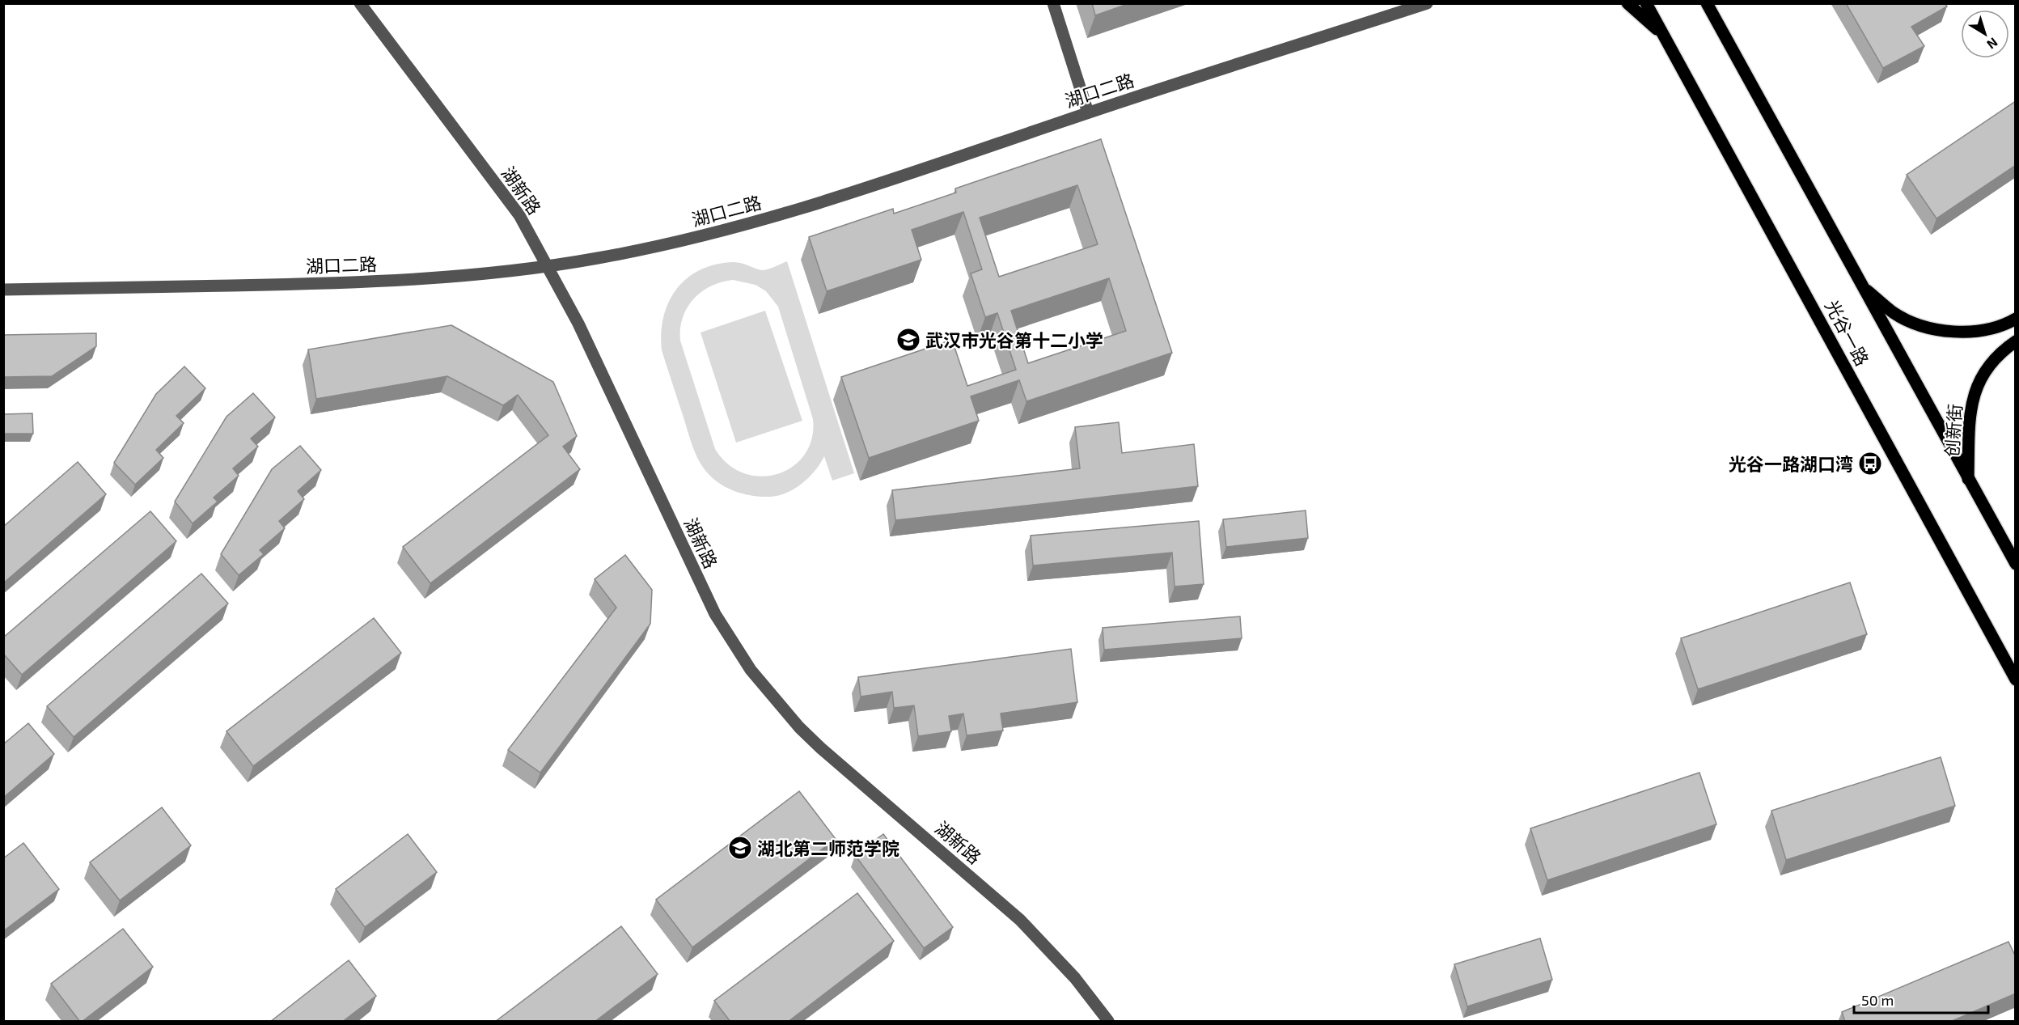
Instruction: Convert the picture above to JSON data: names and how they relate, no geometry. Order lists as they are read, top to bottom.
{
  "streets": {
    "main road": ["光谷一路", "创新街"],
    "street": ["湖口二路", "湖新路"]
  },
  "crossings": [
    ["湖口二路", "湖新路"],
    ["光谷一路", "创新街"]
  ],
  "places": {
    "school or university": ["武汉市光谷第十二小学", "湖北第二师范学院"],
    "bus stop": ["光谷一路湖口湾"]
  },
  "scale_bar": "50 m",
  "north": "bottom right"
}
